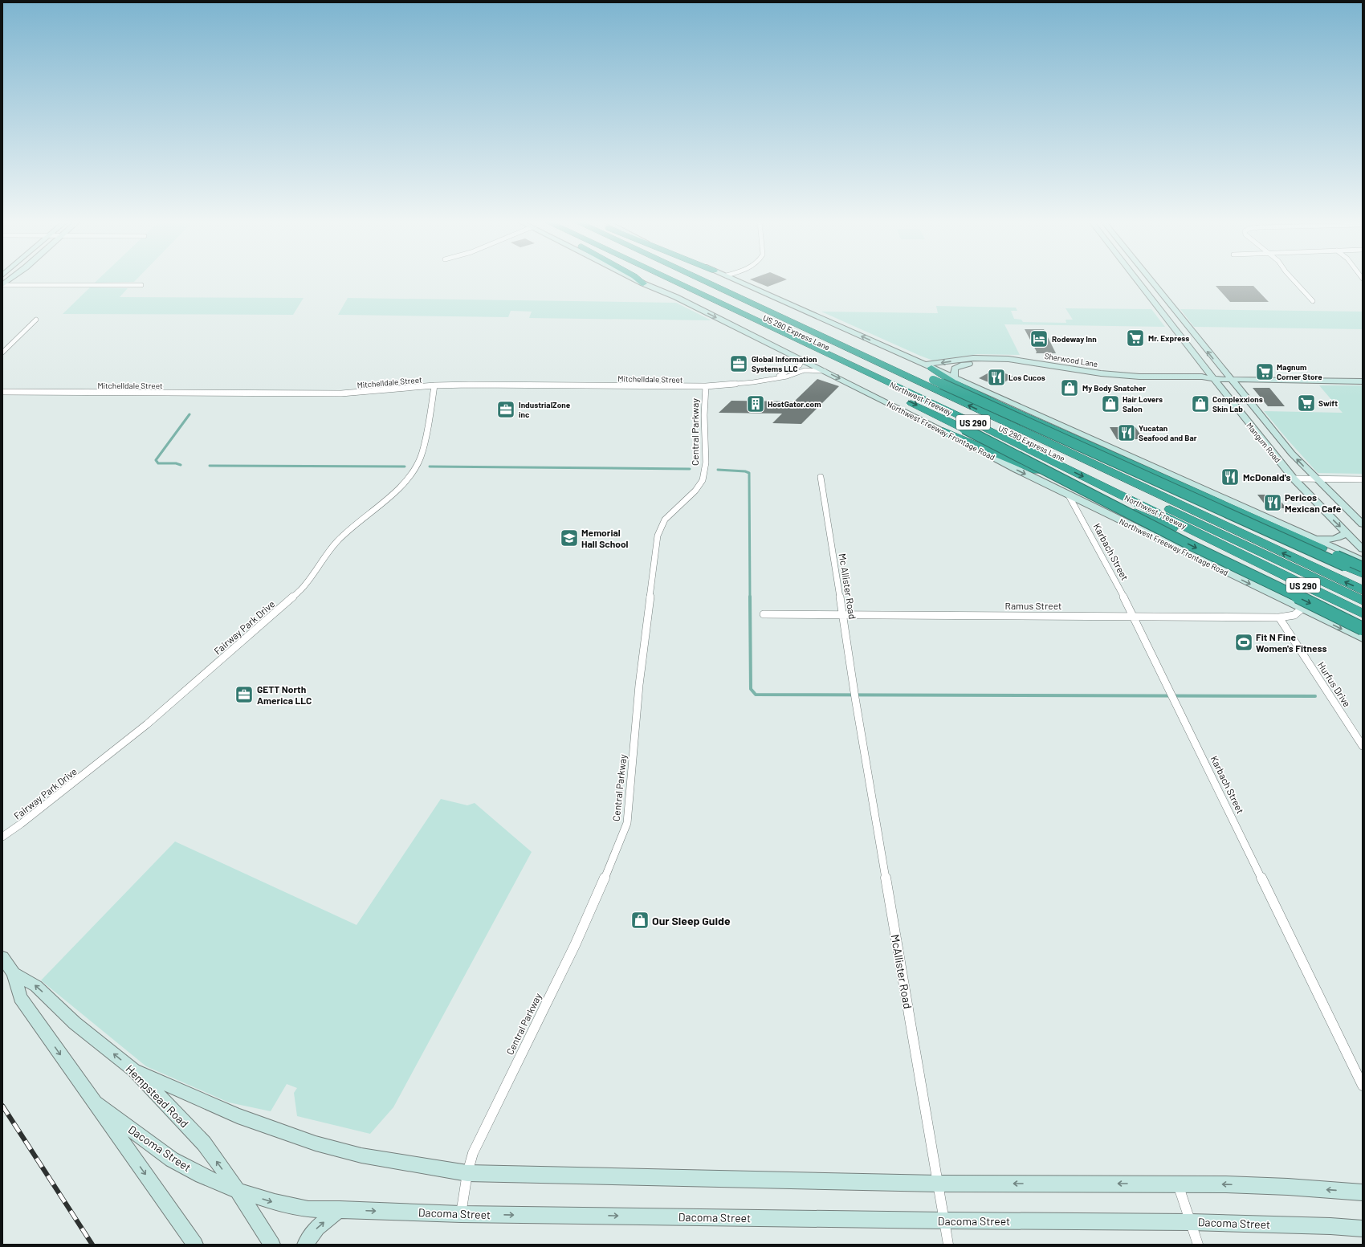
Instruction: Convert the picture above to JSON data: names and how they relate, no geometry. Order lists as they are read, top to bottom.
{
  "streets": {
    "highway": ["US 290 Express Lane", "Northwest Freeway", "US 290"],
    "main road": [
      "Sherwood Lane",
      "Northwest Freeway Frontage Road",
      "Mangum Road",
      "Hempstead Road",
      "Dacoma Street"
    ],
    "street": [
      "Mitchelldale Street",
      "Central Parkway",
      "Karbach Street",
      "Mc Allister Road",
      "Ramus Street",
      "Fairway Park Drive",
      "Hurfus Drive",
      "McAllister Road"
    ]
  },
  "crossings": [
    ["Sherwood Lane", "Mangum Road"],
    ["Mitchelldale Street", "Northwest Freeway Frontage Road"],
    ["Mitchelldale Street", "Central Parkway"],
    ["Mitchelldale Street", "Fairway Park Drive"],
    ["Northwest Freeway Frontage Road", "Karbach Street"],
    ["Northwest Freeway Frontage Road", "Ramus Street"],
    ["Central Parkway", "Dacoma Street"],
    ["Karbach Street", "Ramus Street"],
    ["Mc Allister Road", "Ramus Street"],
    ["Mc Allister Road", "McAllister Road"],
    ["Ramus Street", "Hurfus Drive"],
    ["McAllister Road", "Dacoma Street"],
    ["Hempstead Road", "Dacoma Street"]
  ],
  "places": {
    "supermarket": ["Mr. Express", "Magnum Corner Store", "Swift"],
    "hotel": ["Rodeway Inn"],
    "office": ["Global Information Systems LLC", "IndustrialZone inc", "GETT North America LLC"],
    "restaurant": [
      "Los Cucos",
      "Yucatan Seafood and Bar",
      "McDonald's",
      "Pericos Mexican Cafe"
    ],
    "shop": [
      "My Body Snatcher",
      "Hair Lovers Salon",
      "Complexxions Skin Lab",
      "Our Sleep Guide"
    ],
    "building": ["HostGator.com"],
    "school or university": ["Memorial Hall School"],
    "sports": ["Fit N Fine Women's Fitness"]
  }
}
